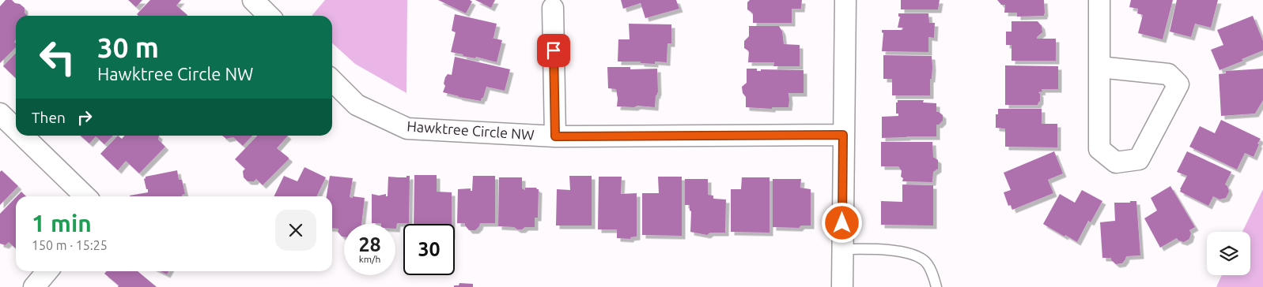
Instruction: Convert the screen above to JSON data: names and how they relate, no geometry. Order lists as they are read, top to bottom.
{
  "streets": {
    "street": ["Hawktree Circle NW"]
  },
  "page": {
    "turn": ["30 m", "Hawktree Circle NW"],
    "then": "Then",
    "heading": ["1 min", "150 m · 15:25"],
    "speed": "28 km/h",
    "limit": "30"
  }
}
